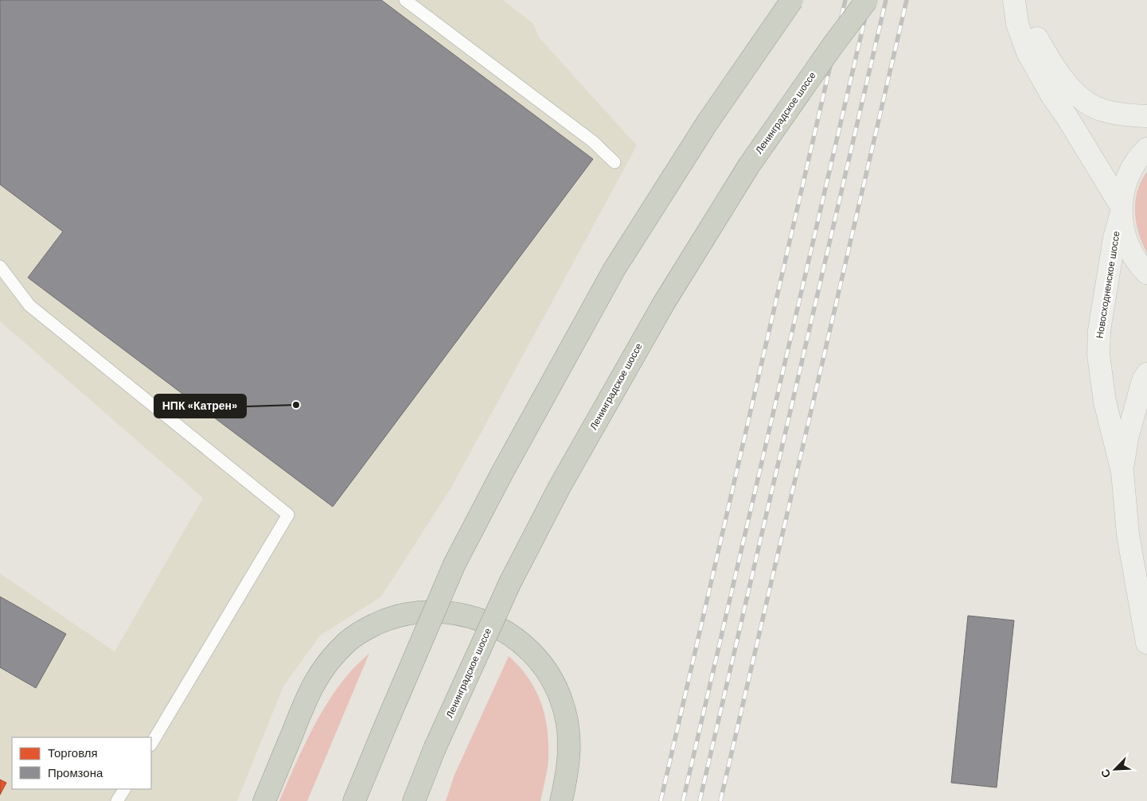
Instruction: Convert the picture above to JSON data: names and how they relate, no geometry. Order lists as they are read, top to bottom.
{
  "streets": {
    "highway": ["Ленинградское шоссе"],
    "main road": ["Новосходненское шоссе"]
  },
  "places": ["НПК «Катрен»"],
  "legend": ["Торговля", "Промзона"],
  "north": "bottom left"
}
